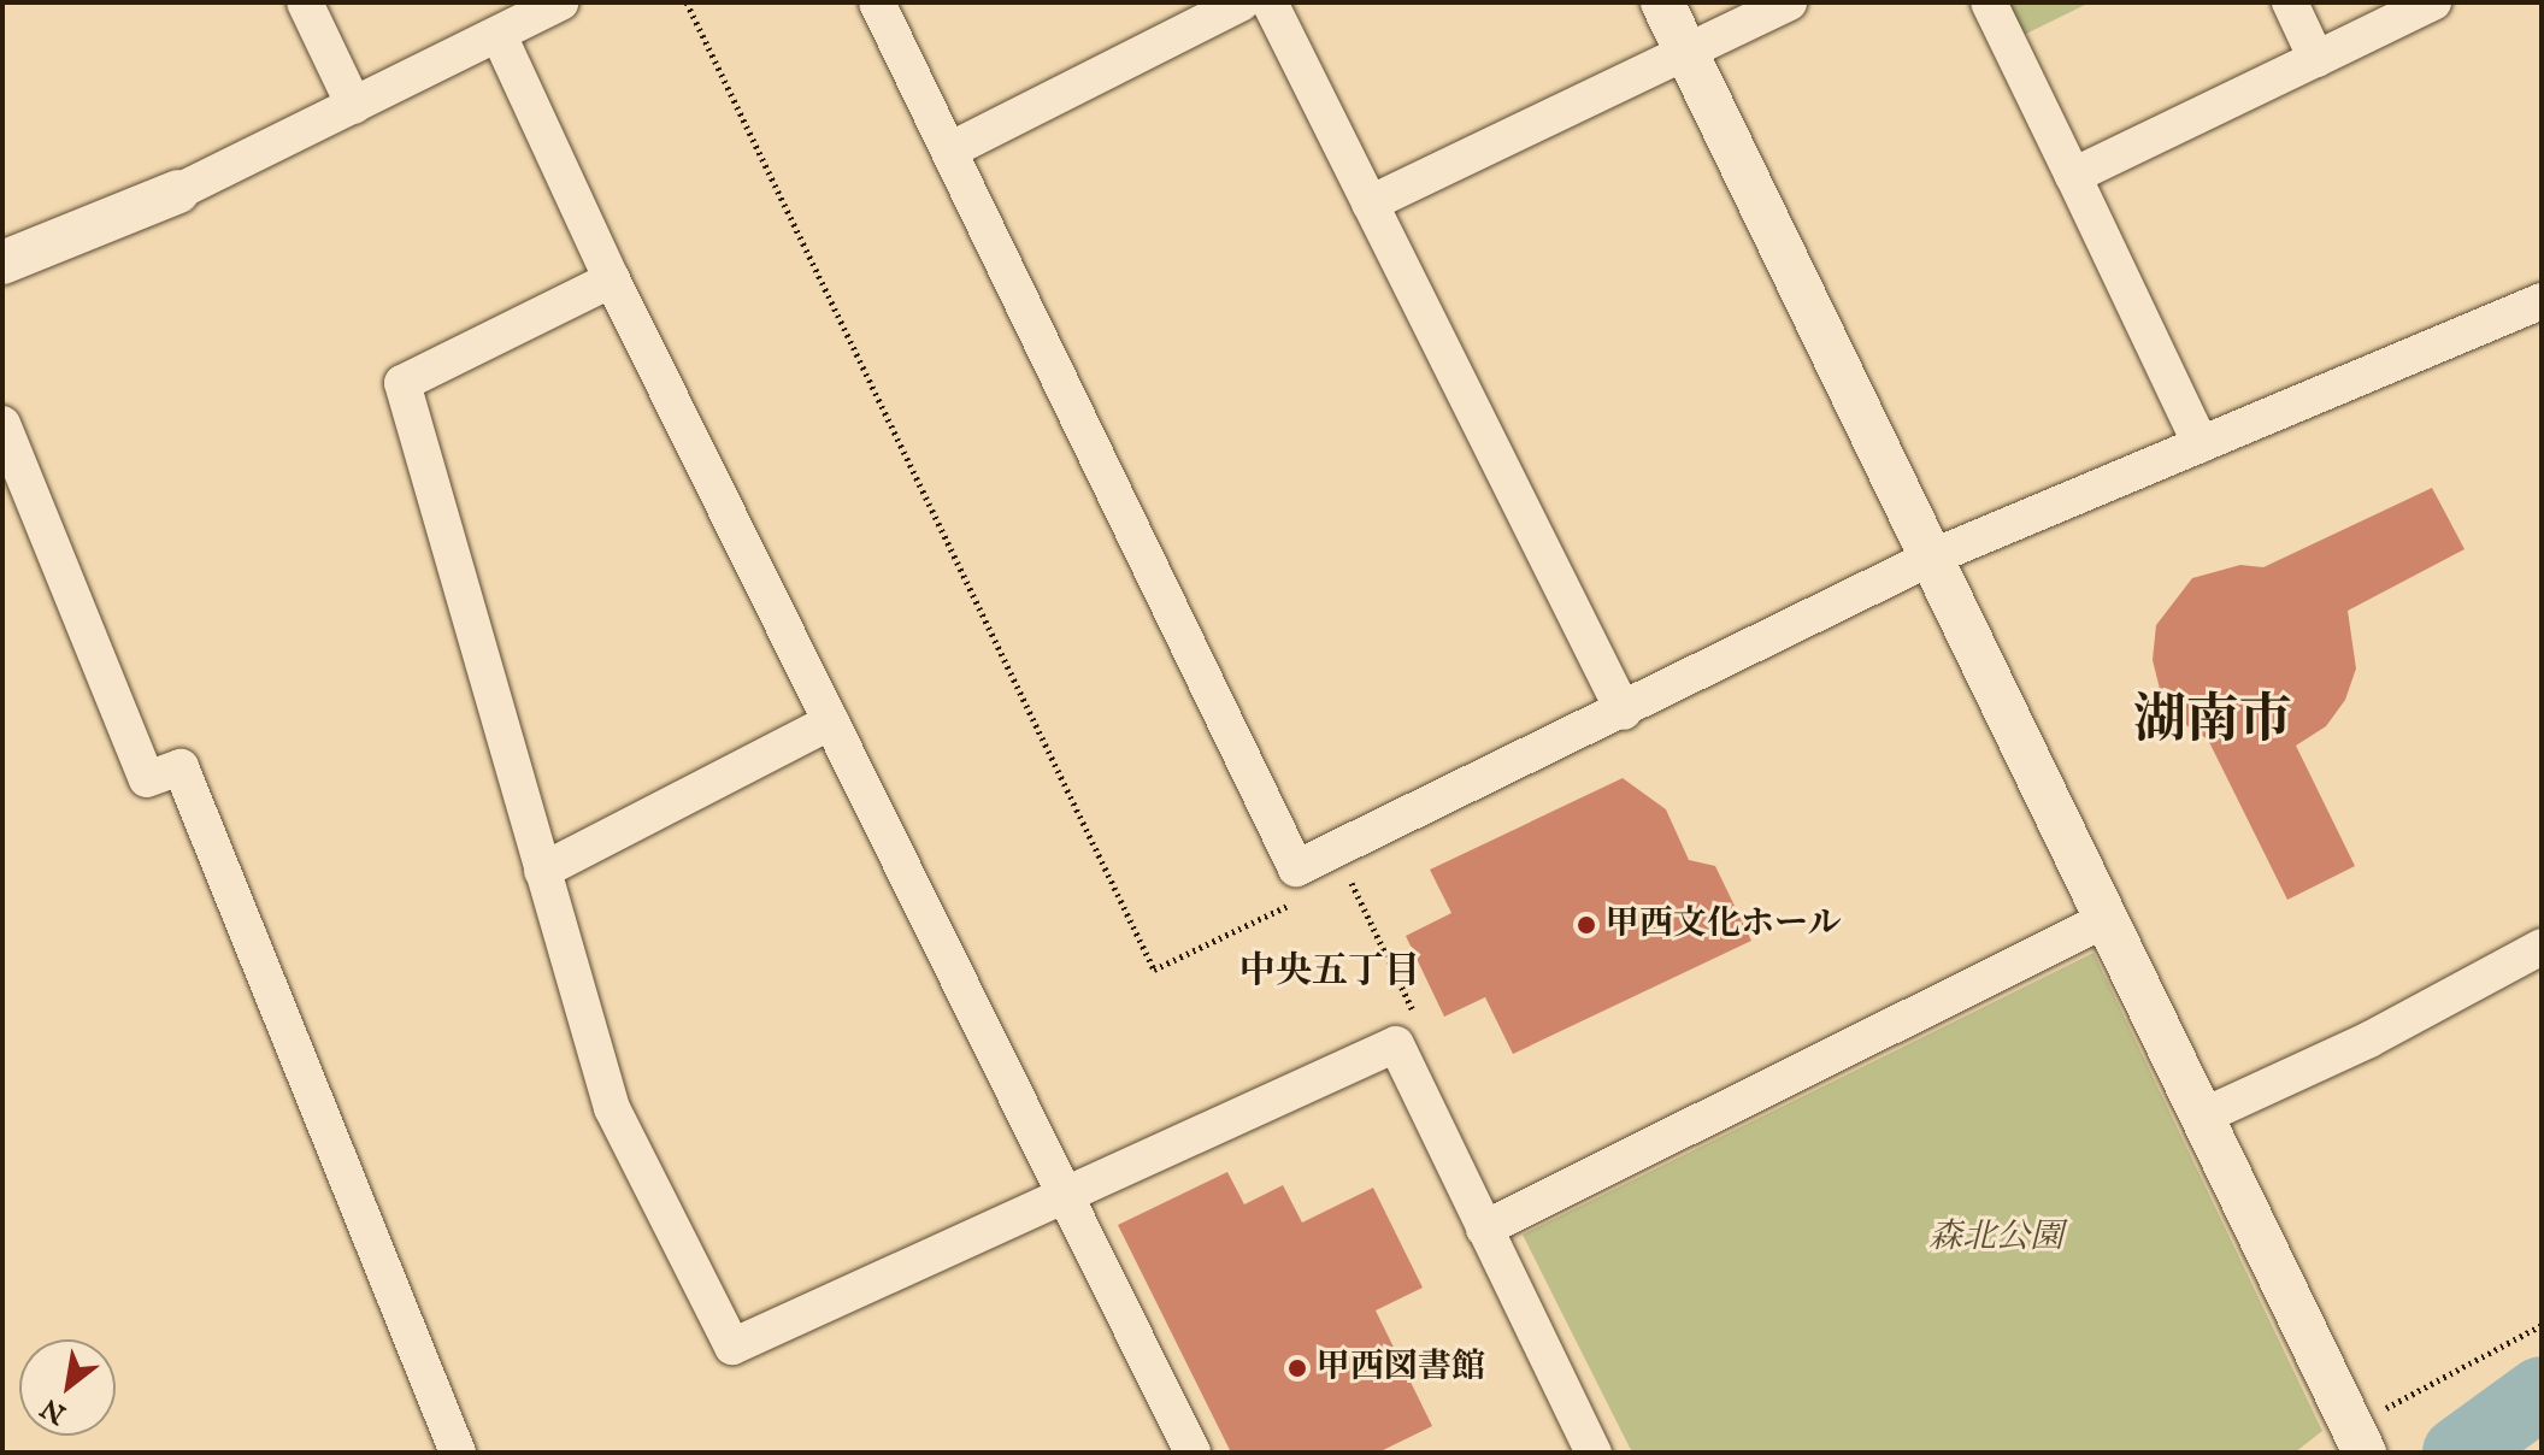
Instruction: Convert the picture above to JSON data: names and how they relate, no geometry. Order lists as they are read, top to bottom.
{
  "districts": ["湖南市", "中央五丁目"],
  "parks": ["森北公園"],
  "places": ["甲西文化ホール", "甲西図書館"],
  "north": "bottom left"
}
